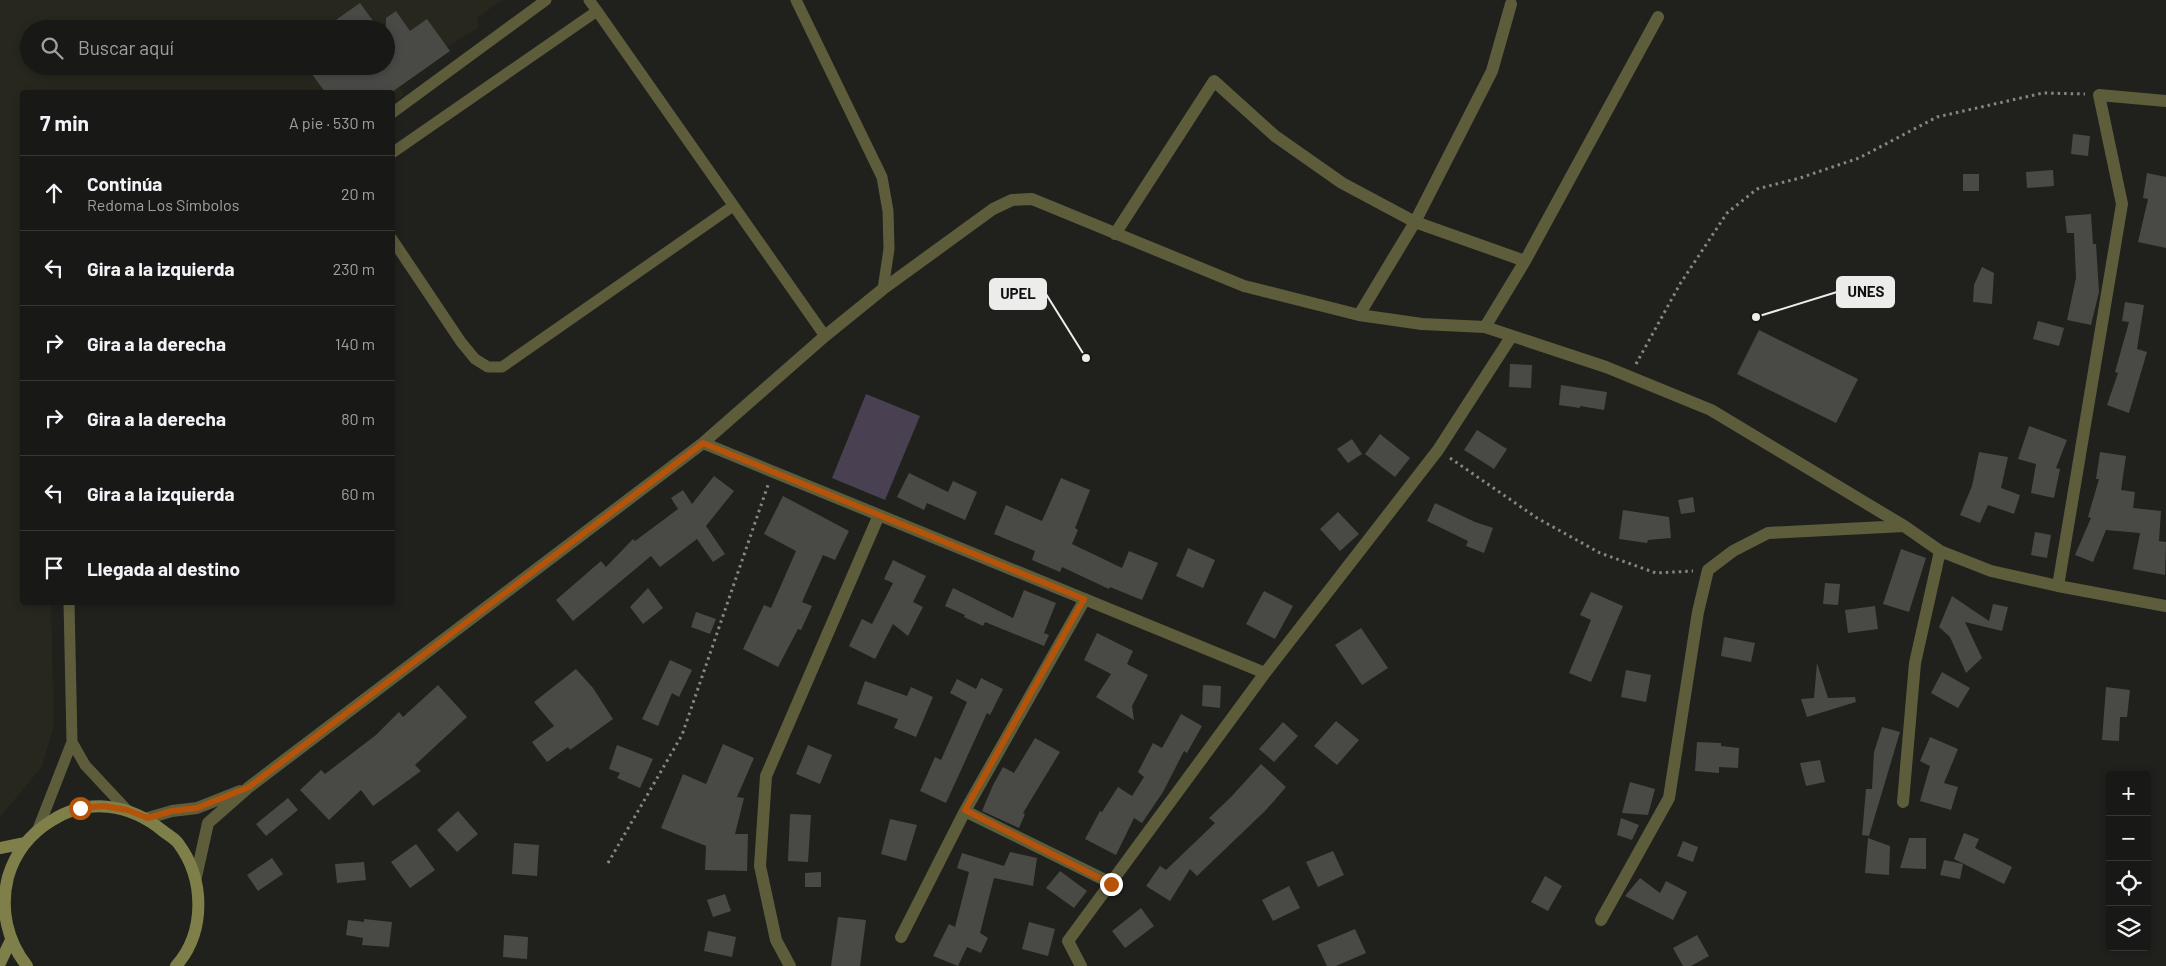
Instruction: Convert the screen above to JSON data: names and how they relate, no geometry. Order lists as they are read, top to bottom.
{
  "places": ["UNES", "UPEL"],
  "page": {
    "search": "Buscar aquí",
    "heading": ["7 min", "A pie · 530 m"],
    "list": [
      ["Continúa", "Redoma Los Símbolos", "20 m"],
      ["Gira a la izquierda", "230 m"],
      ["Gira a la derecha", "140 m"],
      ["Gira a la derecha", "80 m"],
      ["Gira a la izquierda", "60 m"],
      "Llegada al destino"
    ],
    "map_buttons": ["+", "−"]
  }
}
